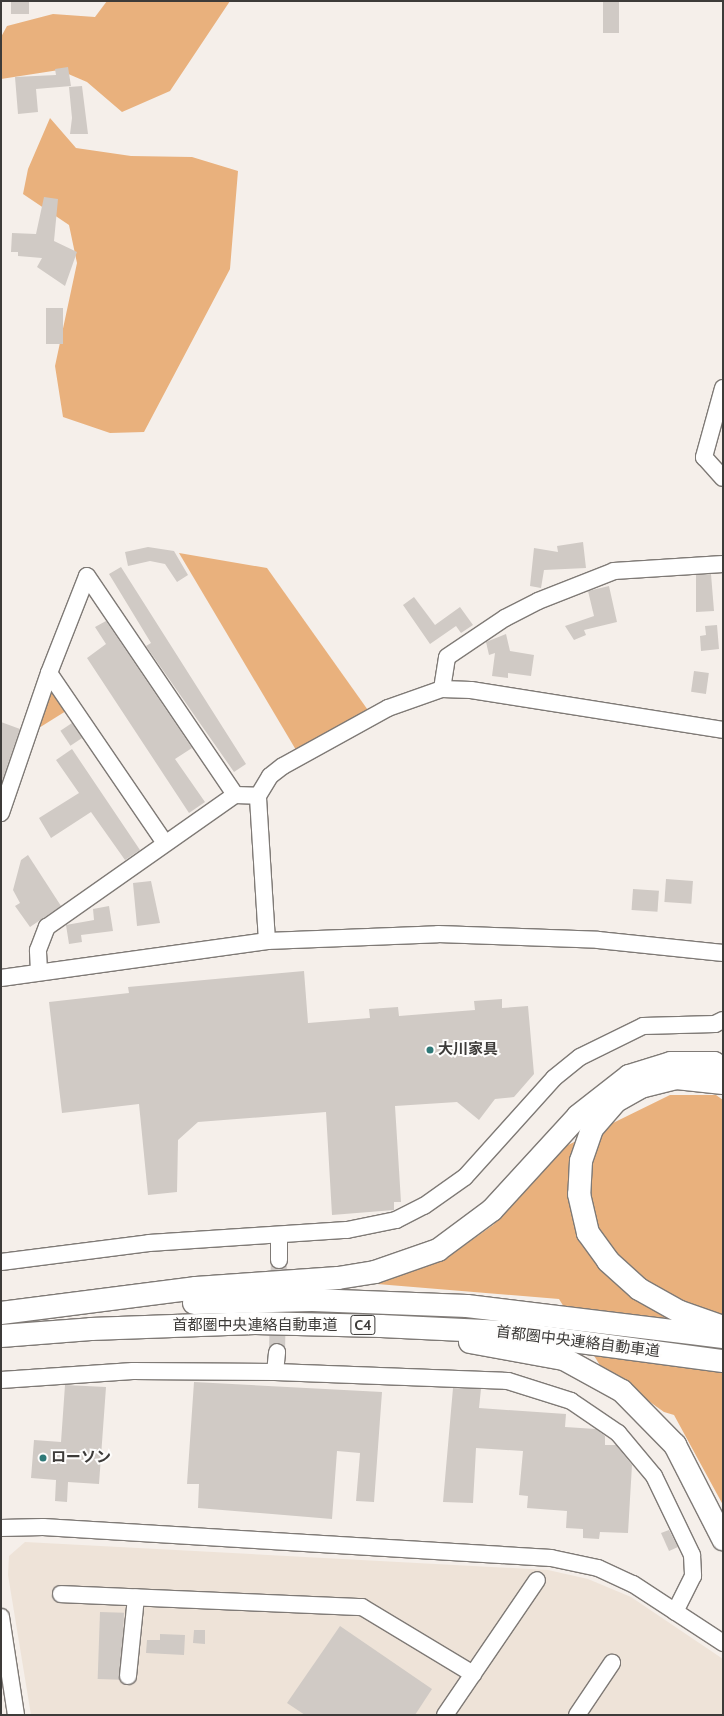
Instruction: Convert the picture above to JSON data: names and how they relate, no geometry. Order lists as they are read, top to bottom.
{
  "streets": {
    "highway": ["C4", "首都圏中央連絡自動車道"]
  },
  "places": ["大川家具", "ローソン"]
}
